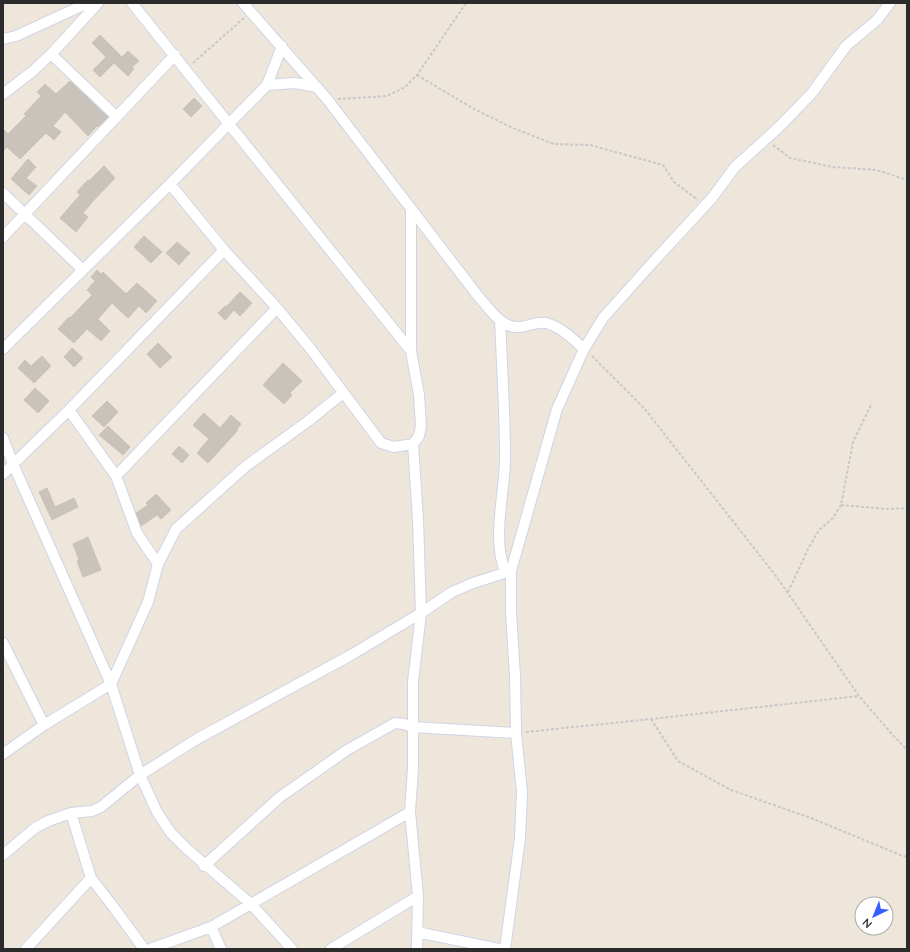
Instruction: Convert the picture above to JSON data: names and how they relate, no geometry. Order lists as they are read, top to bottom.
{
  "north": "bottom left"
}
